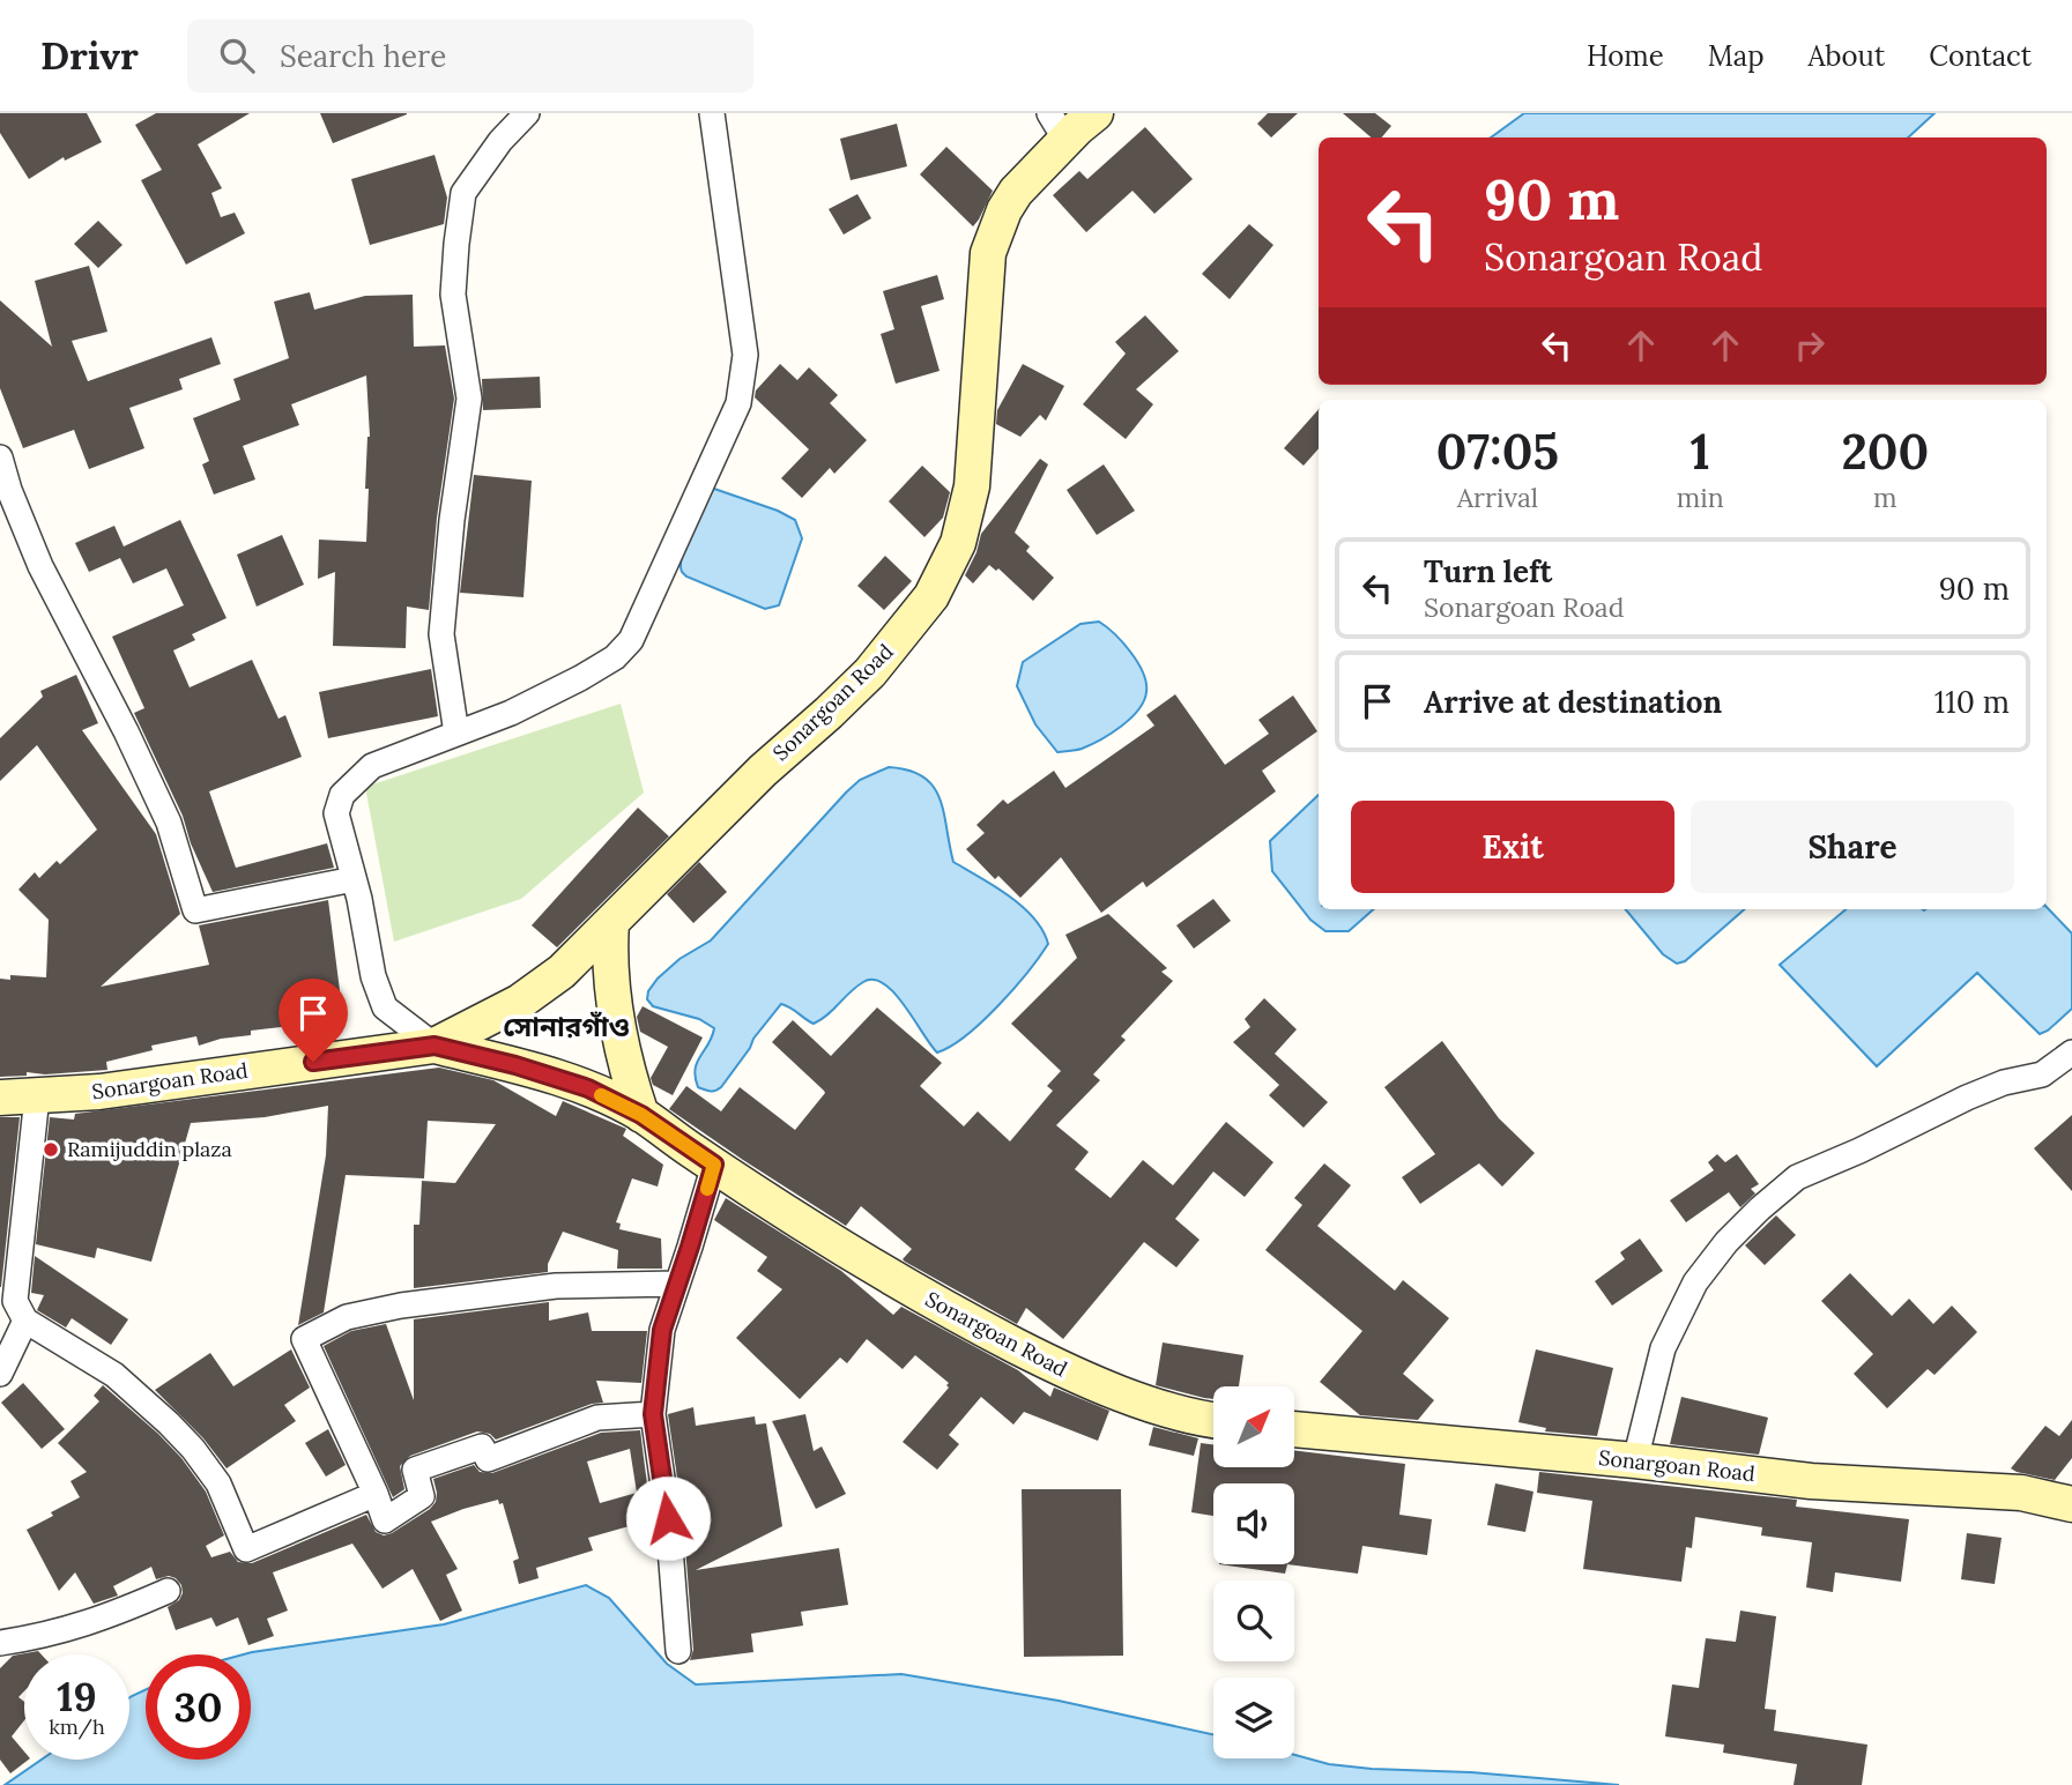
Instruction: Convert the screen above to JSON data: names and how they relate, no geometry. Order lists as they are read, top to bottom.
{
  "streets": {
    "main road": ["Sonargoan Road"]
  },
  "districts": ["সোনারগাঁও"],
  "places": ["Ramijuddin plaza"],
  "north": "top right",
  "page": {
    "header": "Drivr",
    "search": "Search here",
    "nav": [
      "Home",
      "Map",
      "About",
      "Contact"
    ],
    "turn": ["90 m", "Sonargoan Road"],
    "eta": [
      "07:05",
      "Arrival",
      "1",
      "min",
      "200",
      "m"
    ],
    "list": [
      {
        "name": "Turn left",
        "note": "Sonargoan Road",
        "value": "90 m"
      },
      {
        "name": "Arrive at destination",
        "value": "110 m"
      }
    ],
    "buttons": ["Exit", "Share"],
    "speed": "19 km/h",
    "limit": "30"
  }
}
